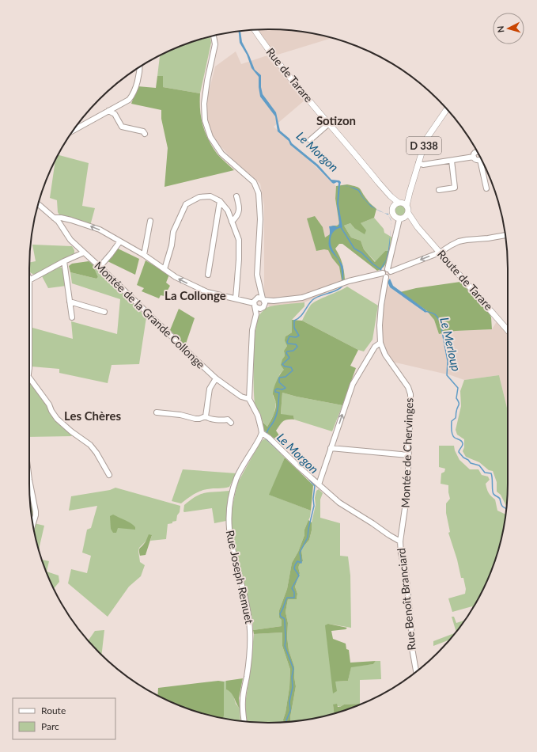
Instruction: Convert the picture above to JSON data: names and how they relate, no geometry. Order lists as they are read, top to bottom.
{
  "streets": {
    "main road": ["Rue de Tarare", "D 338", "Route de Tarare"],
    "street": [
      "Montée de la Grande Collonge",
      "Montée de Chervinges",
      "Rue Joseph Remuet",
      "Rue Benoît Branciard"
    ]
  },
  "crossings": [
    ["Rue de Tarare", "D 338"],
    ["Rue de Tarare", "Route de Tarare"],
    ["D 338", "Route de Tarare"],
    ["Montée de Chervinges", "Rue Benoît Branciard"]
  ],
  "districts": ["Sotizon", "La Collonge", "Les Chères"],
  "water": ["Le Morgon", "Le Merloup"],
  "legend": ["Route", "Parc"],
  "north": "left"
}
